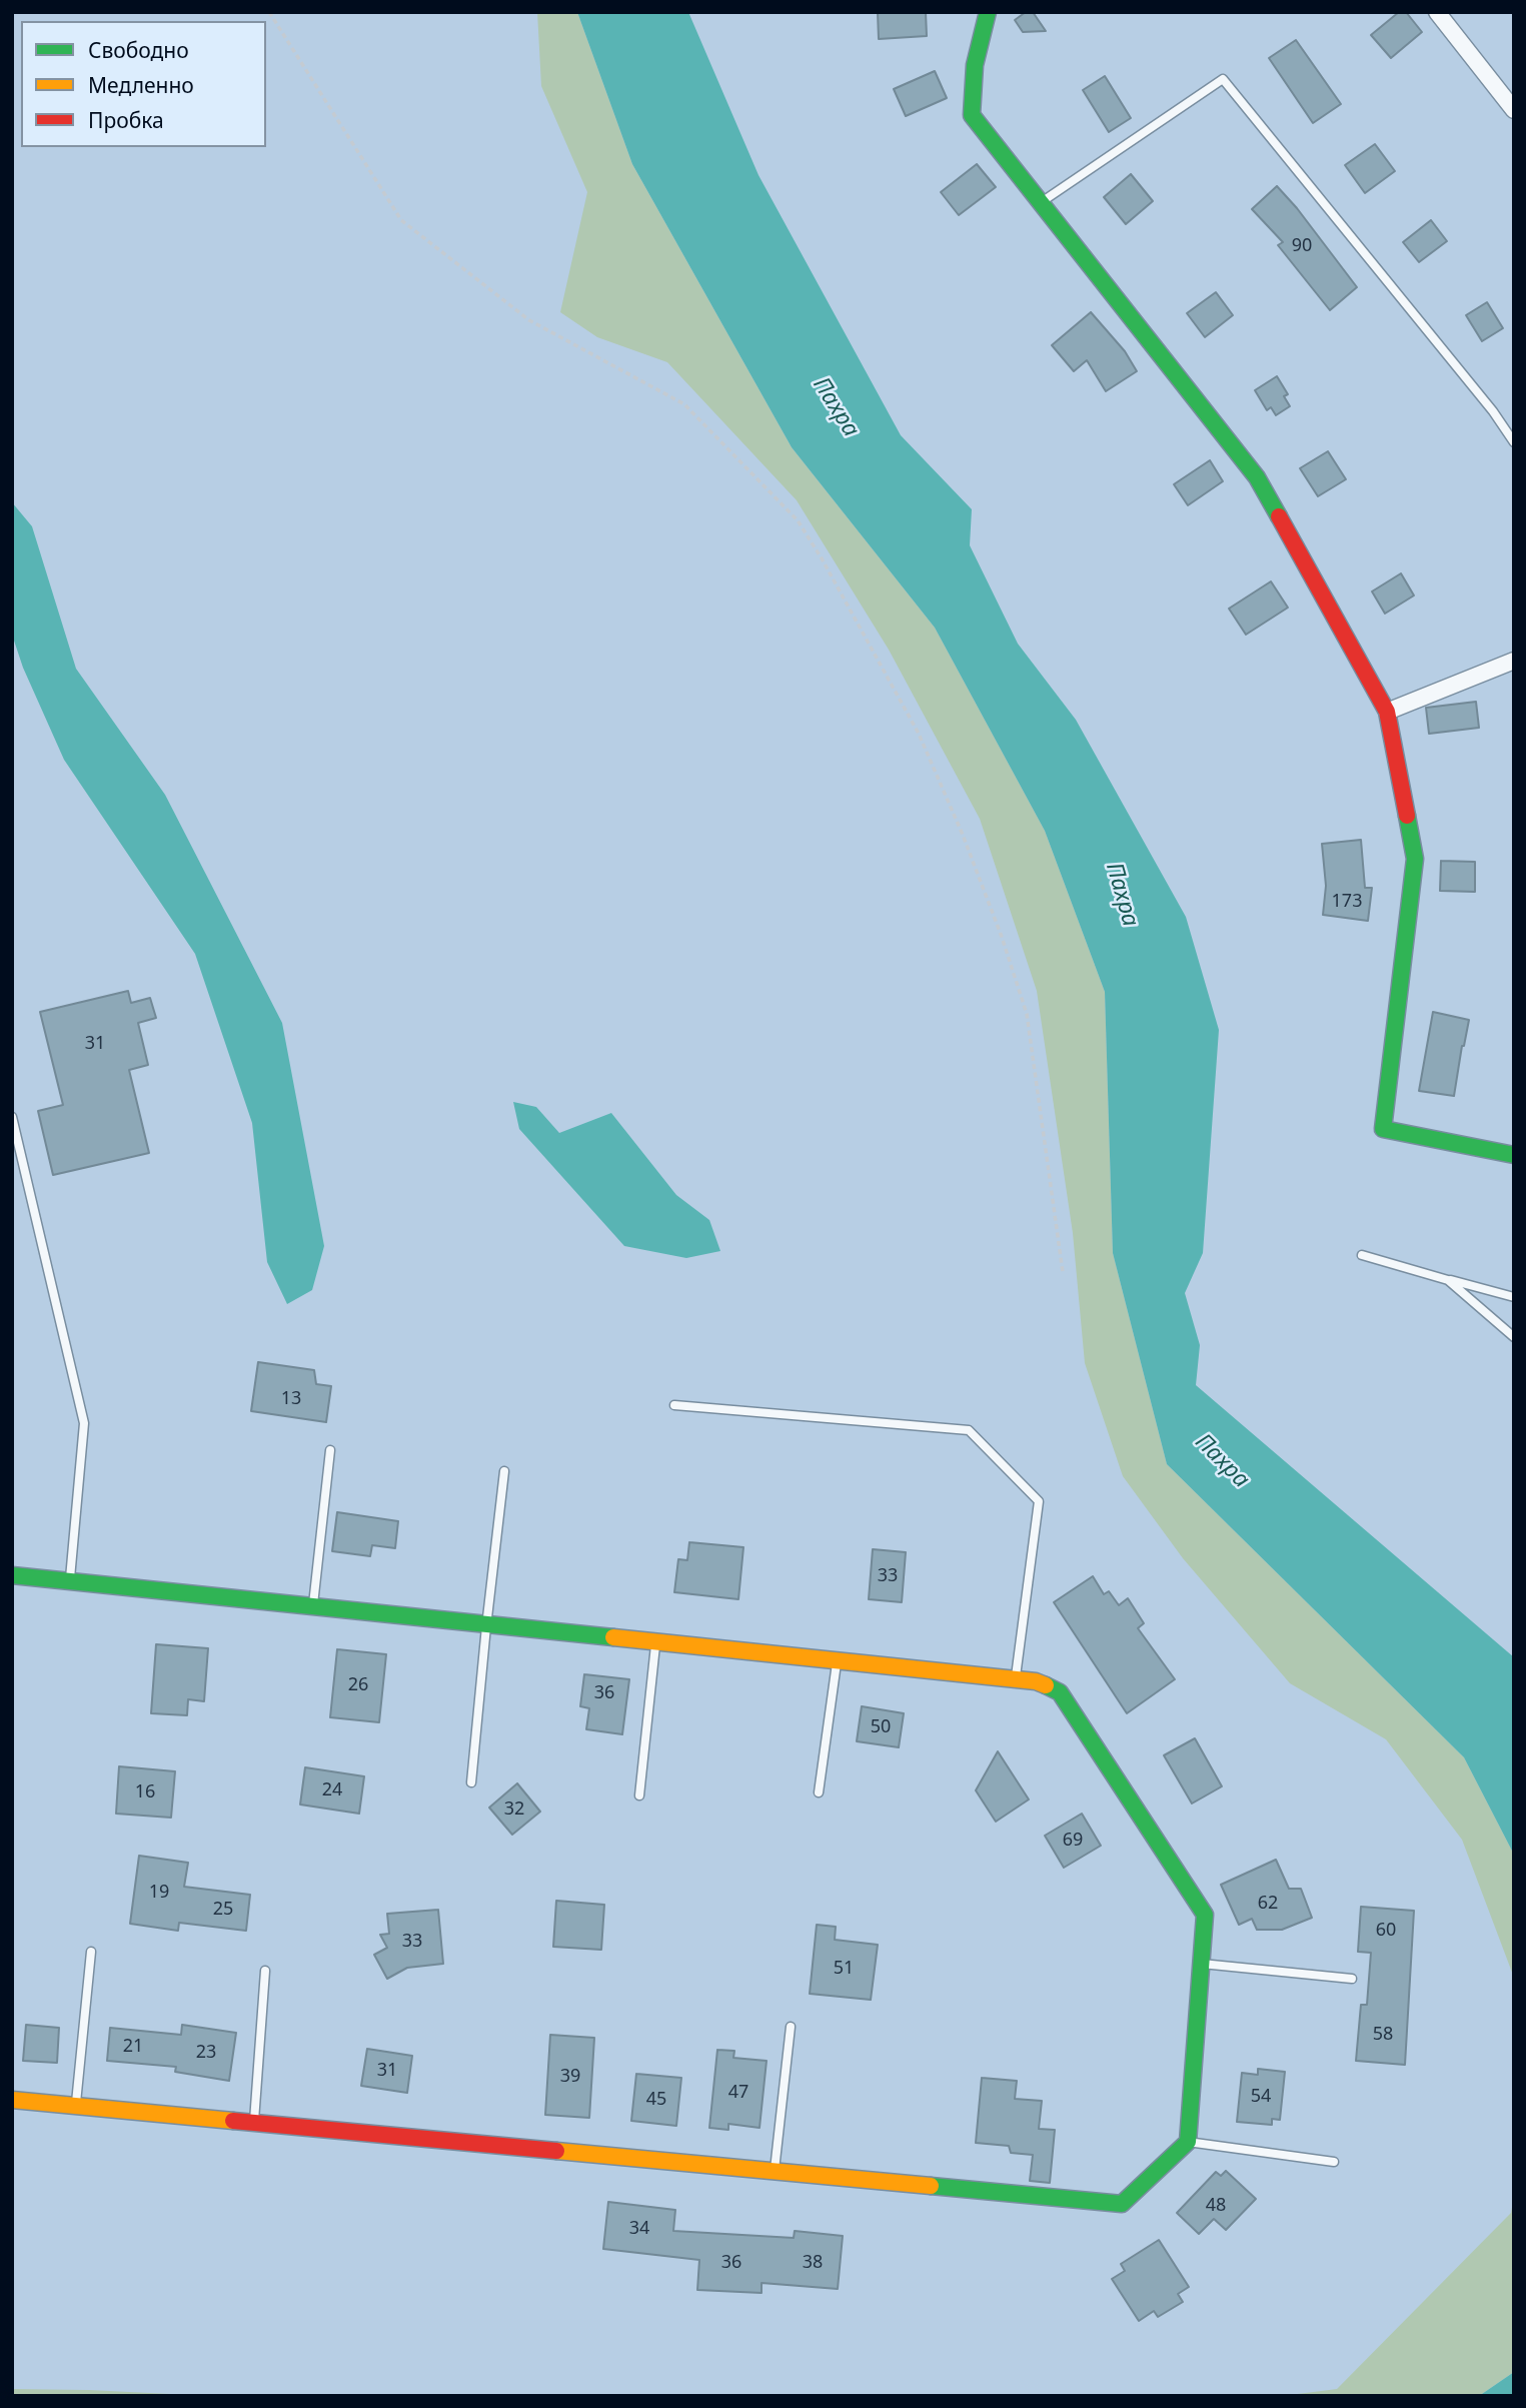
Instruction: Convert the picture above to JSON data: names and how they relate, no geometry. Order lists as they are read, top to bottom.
{
  "water": ["Пахра"],
  "house_numbers": [
    "90",
    "173",
    "31",
    "13",
    "33",
    "26",
    "36",
    "50",
    "24",
    "16",
    "32",
    "69",
    "19",
    "62",
    "25",
    "60",
    "33",
    "51",
    "58",
    "21",
    "23",
    "31",
    "39",
    "47",
    "54",
    "45",
    "48",
    "34",
    "36",
    "38"
  ],
  "legend": ["Свободно", "Медленно", "Пробка"]
}
